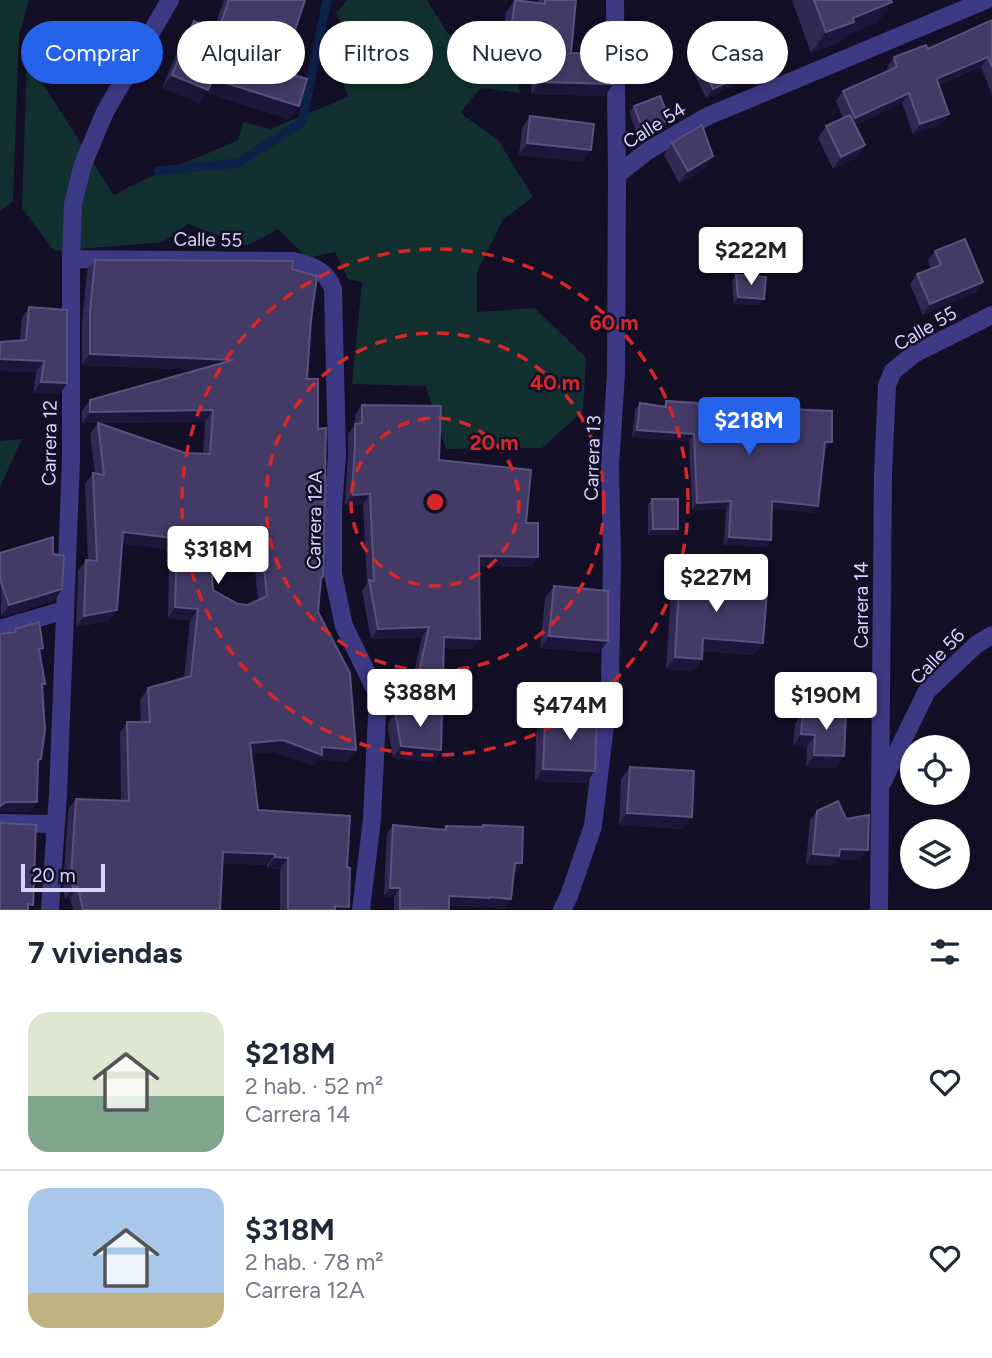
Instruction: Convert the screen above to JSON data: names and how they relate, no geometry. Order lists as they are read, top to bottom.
{
  "streets": {
    "street": [
      "Calle 54",
      "Calle 55",
      "Carrera 12",
      "Carrera 13",
      "Carrera 12A",
      "Carrera 14",
      "Calle 56"
    ]
  },
  "crossings": [
    ["Calle 54", "Carrera 13"],
    ["Calle 55", "Carrera 12"],
    ["Calle 55", "Carrera 12A"],
    ["Calle 55", "Carrera 14"],
    ["Carrera 14", "Calle 56"]
  ],
  "scale_bar": "20 m",
  "page": {
    "chip": [
      "Comprar",
      "Alquilar",
      "Filtros",
      "Nuevo",
      "Piso",
      "Casa"
    ],
    "price": [
      "$222M",
      "$218M",
      "$318M",
      "$227M",
      "$388M",
      "$190M",
      "$474M"
    ],
    "scale": "20 m",
    "heading": "7 viviendas",
    "list": [
      {
        "name": "$218M",
        "note": "2 hab. · 52 m² · Carrera 14"
      },
      {
        "name": "$318M",
        "note": "2 hab. · 78 m² · Carrera 12A"
      }
    ]
  },
  "rings": ["60 m", "40 m", "20 m"]
}
